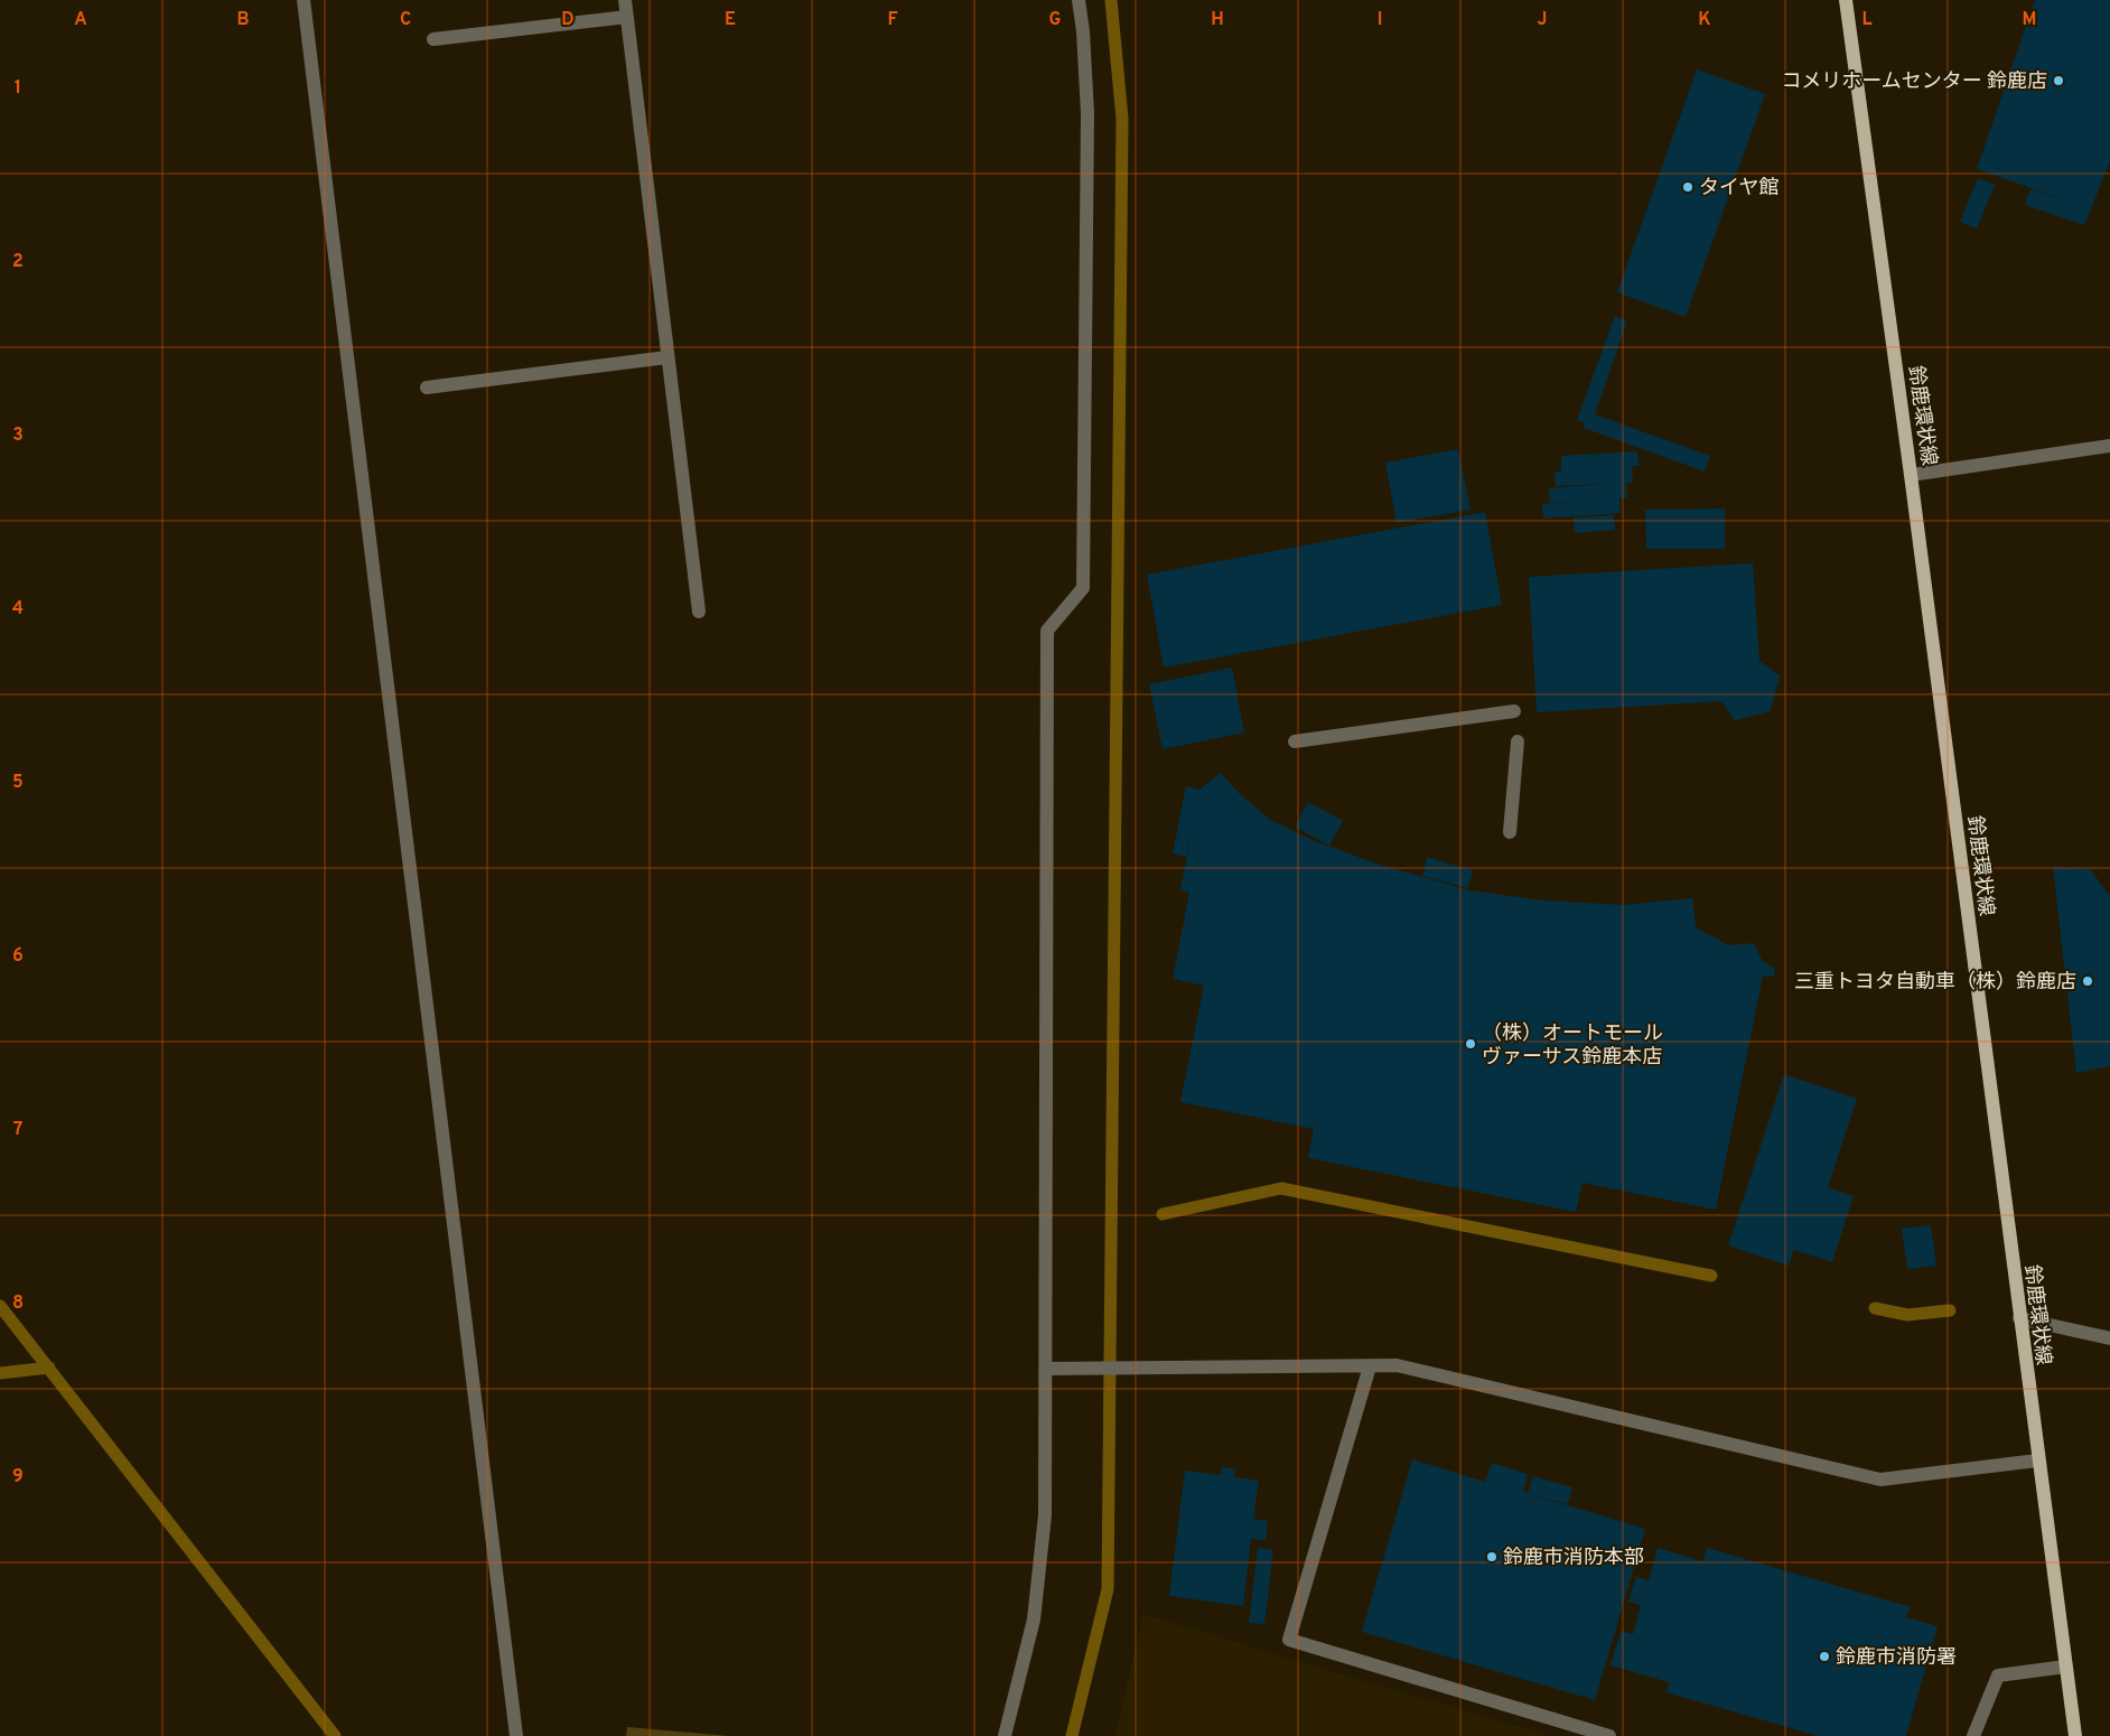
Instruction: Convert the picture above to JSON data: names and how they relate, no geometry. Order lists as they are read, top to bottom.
{
  "streets": {
    "main road": ["鈴鹿環状線"]
  },
  "places": [
    "コメリホームセンター 鈴鹿店",
    "タイヤ館",
    "三重トヨタ自動車（株）鈴鹿店",
    "（株）オートモール ヴァーサス鈴鹿本店",
    "鈴鹿市消防本部",
    "鈴鹿市消防署"
  ],
  "grid": {
    "columns": [
      "A",
      "B",
      "C",
      "D",
      "E",
      "F",
      "G",
      "H",
      "I",
      "J",
      "K",
      "L",
      "M"
    ],
    "rows": [
      "1",
      "2",
      "3",
      "4",
      "5",
      "6",
      "7",
      "8",
      "9"
    ]
  }
}
